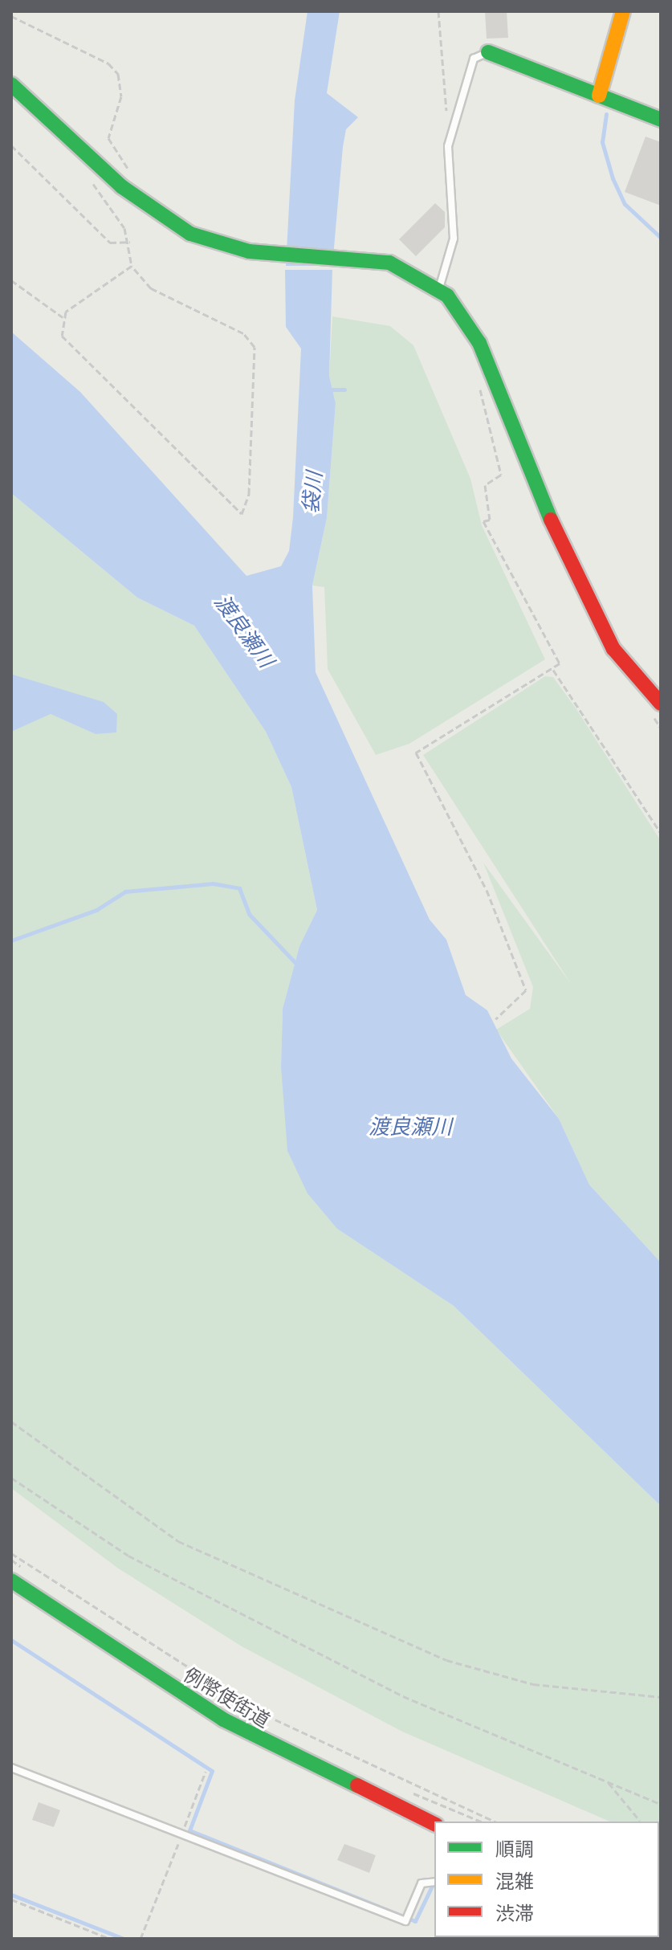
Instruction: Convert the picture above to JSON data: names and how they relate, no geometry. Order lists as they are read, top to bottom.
{
  "streets": {
    "street": ["例幣使街道"]
  },
  "water": ["袋川", "渡良瀬川"],
  "legend": ["順調", "混雑", "渋滞"]
}
